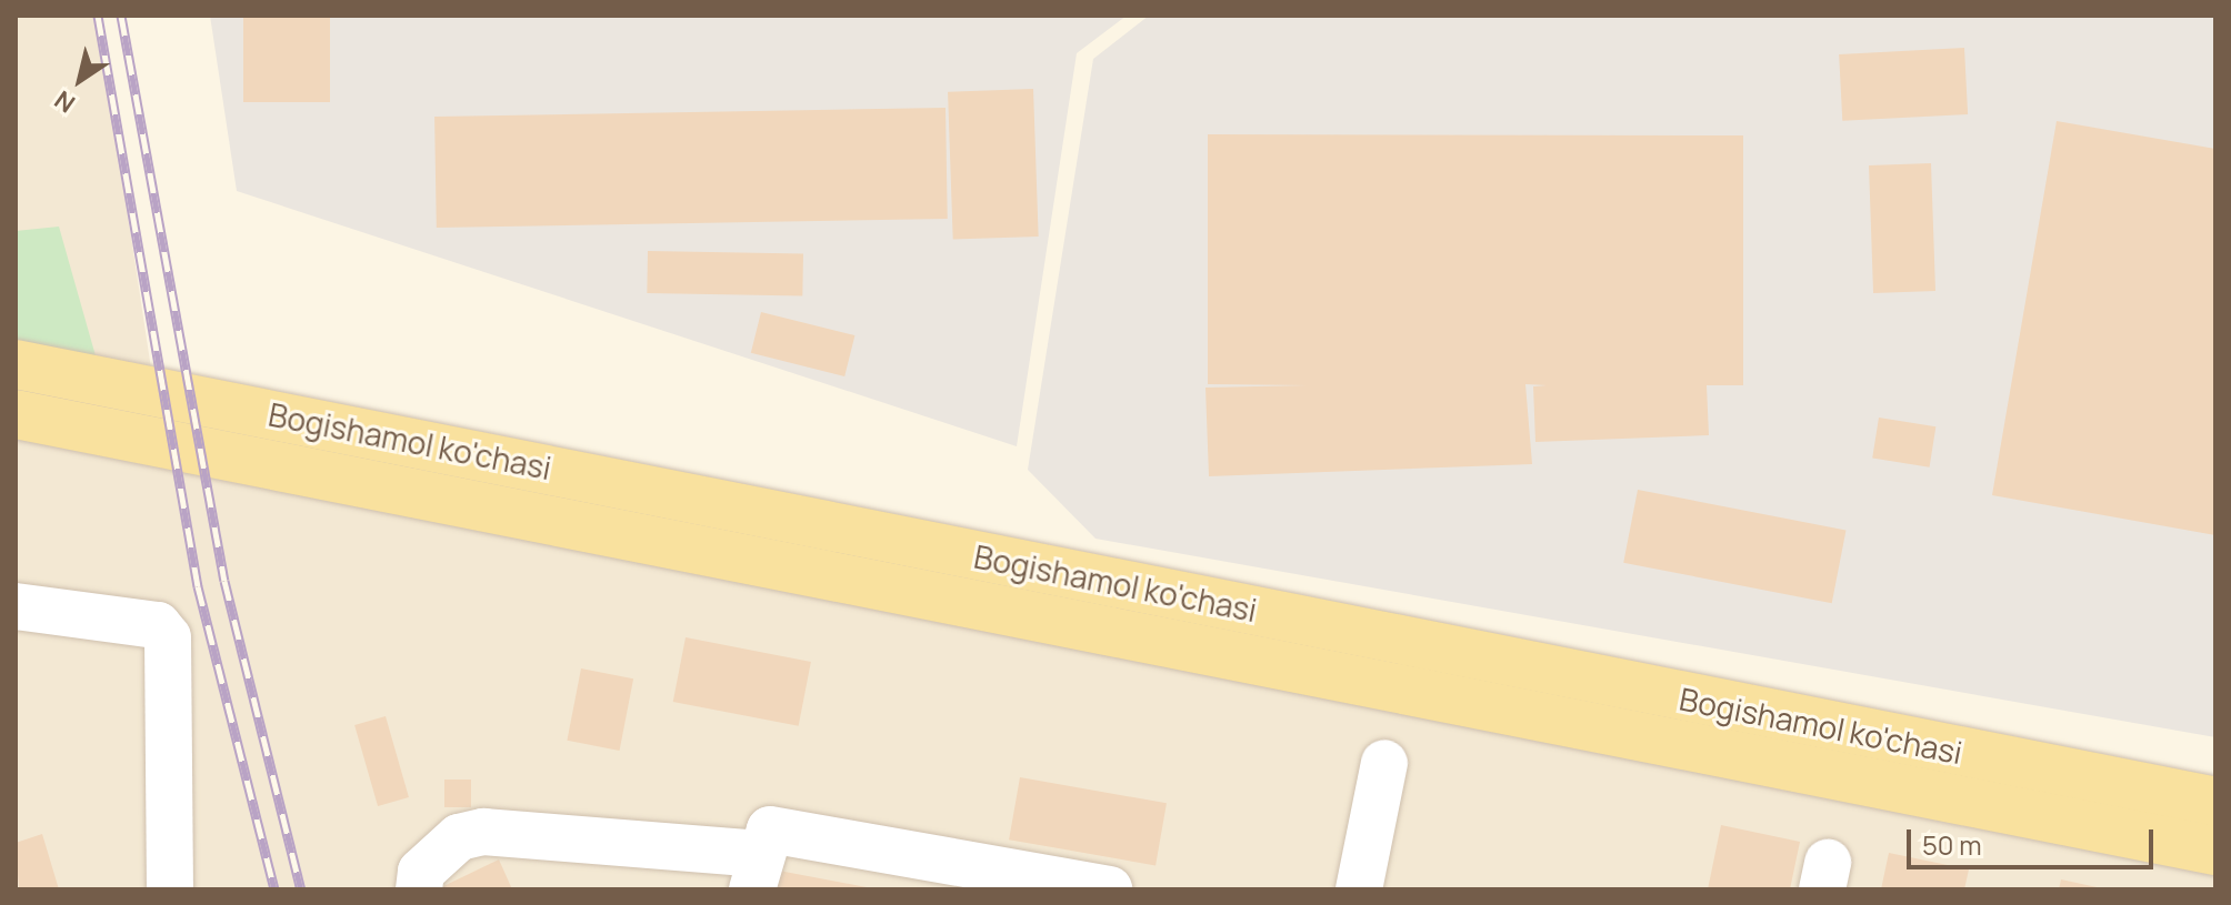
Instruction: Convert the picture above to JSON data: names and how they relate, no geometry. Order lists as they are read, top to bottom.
{
  "streets": {
    "main road": ["Bogishamol ko'chasi"]
  },
  "scale_bar": "50 m",
  "north": "bottom left"
}
